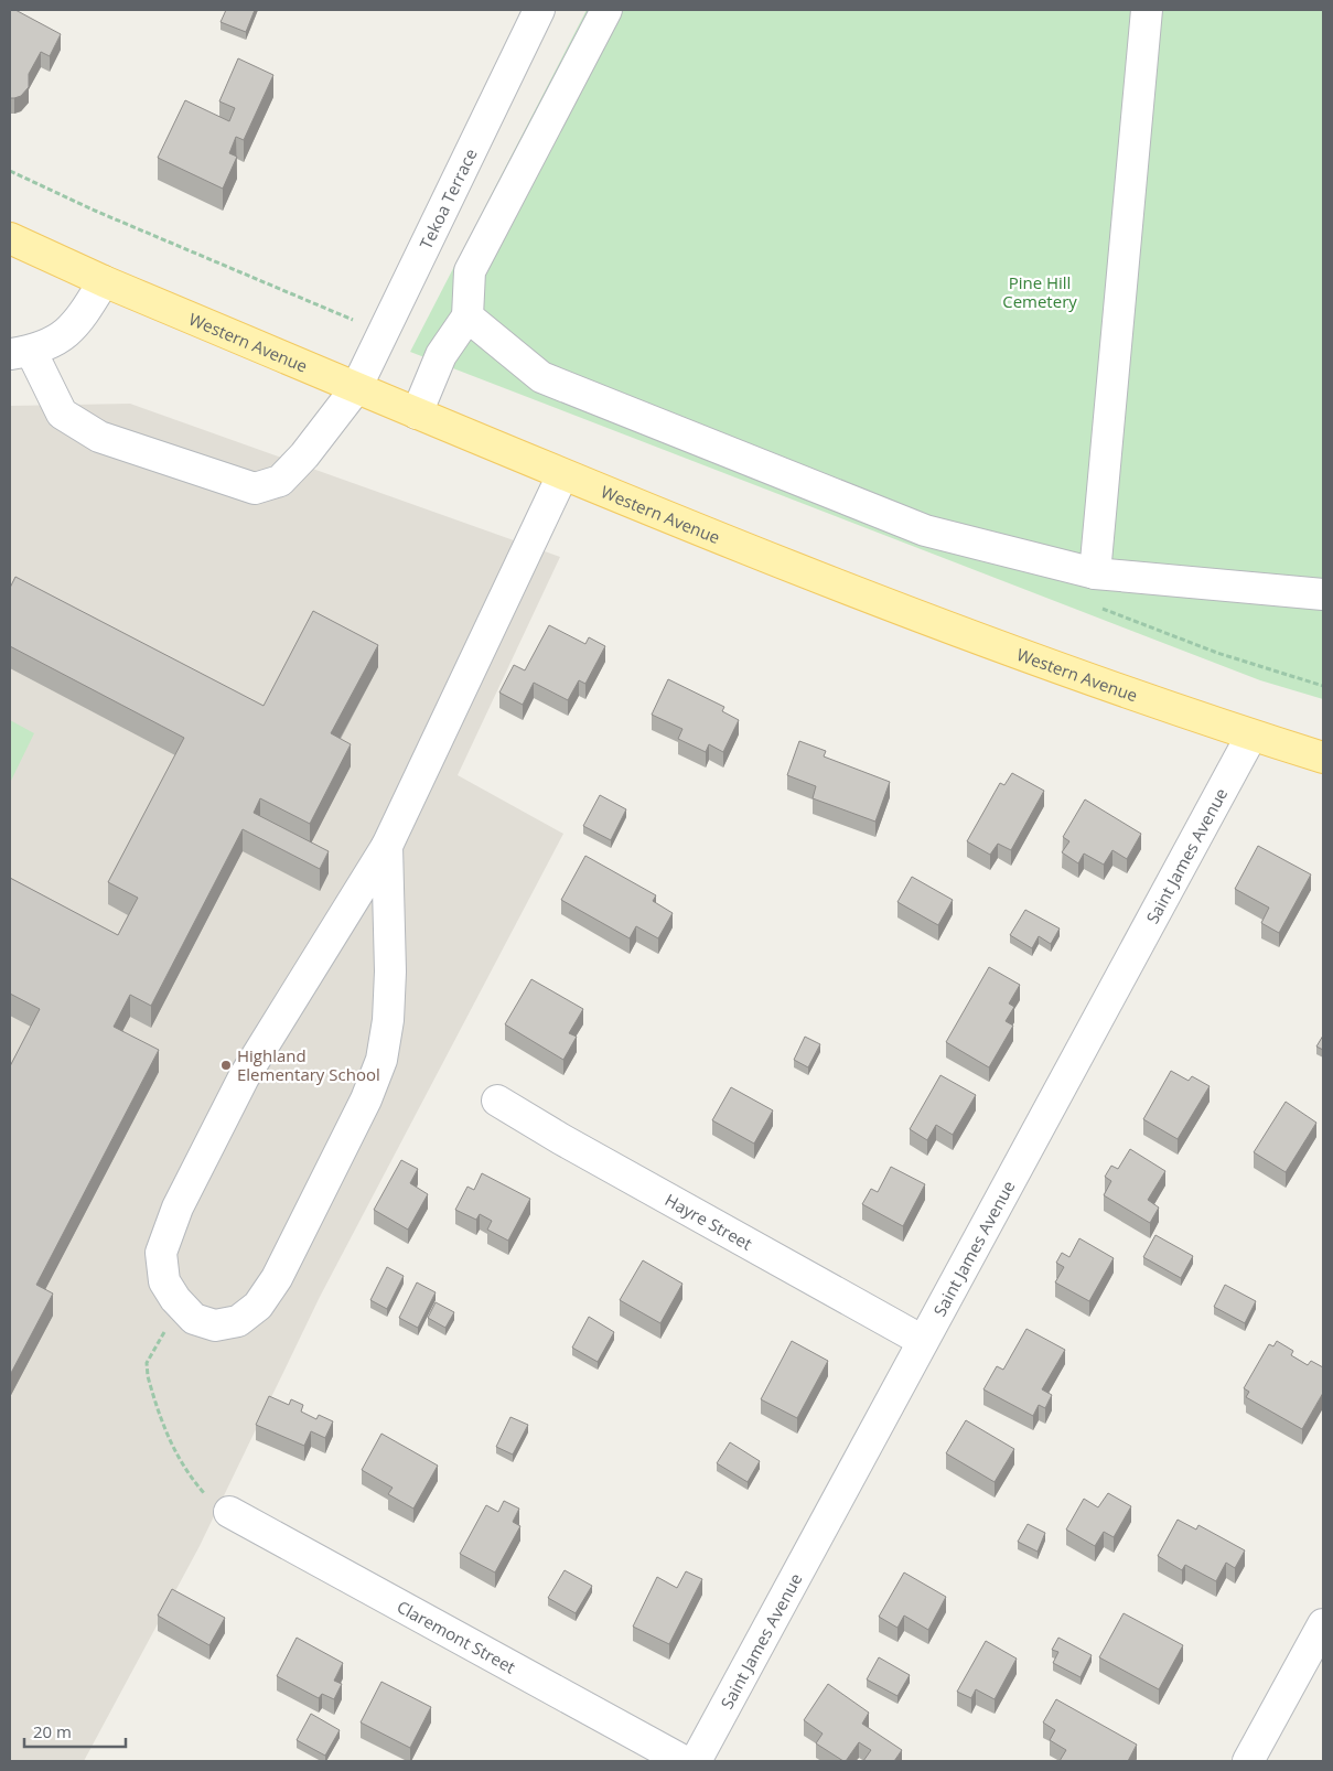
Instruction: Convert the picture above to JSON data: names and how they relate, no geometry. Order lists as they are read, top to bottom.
{
  "streets": {
    "main road": ["Western Avenue"],
    "street": [
      "Tekoa Terrace",
      "Saint James Avenue",
      "Hayre Street",
      "Claremont Street"
    ]
  },
  "crossings": [
    ["Tekoa Terrace", "Western Avenue"],
    ["Western Avenue", "Saint James Avenue"],
    ["Saint James Avenue", "Hayre Street"]
  ],
  "parks": ["Pine Hill Cemetery"],
  "places": ["Highland Elementary School"],
  "scale_bar": "20 m"
}
